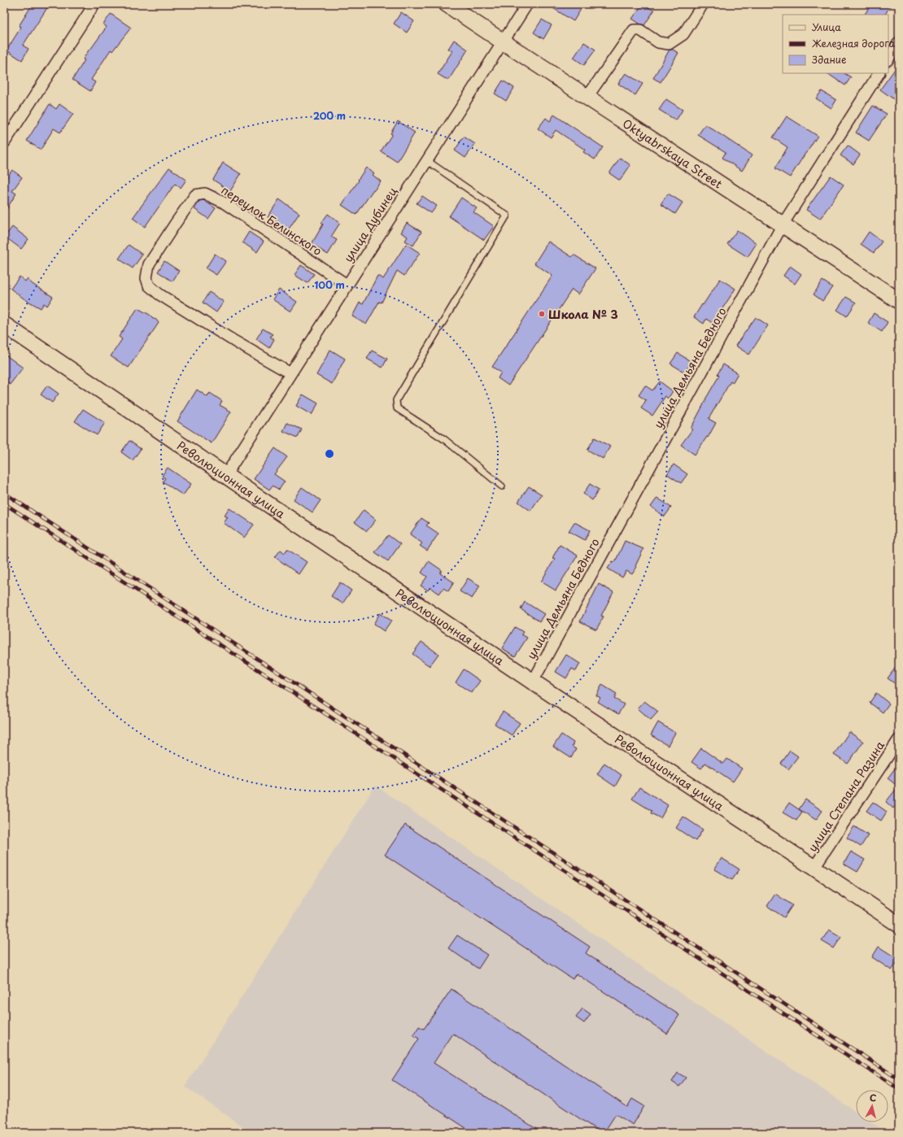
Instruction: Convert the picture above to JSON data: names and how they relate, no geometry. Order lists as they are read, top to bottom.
{
  "streets": {
    "street": [
      "Oktyabrskaya Street",
      "переулок Белинского",
      "улица Дубинец",
      "улица Демьяна Бедного",
      "Революционная улица",
      "улица Степана Разина"
    ]
  },
  "crossings": [
    ["Oktyabrskaya Street", "улица Дубинец"],
    ["Oktyabrskaya Street", "улица Демьяна Бедного"],
    ["переулок Белинского", "улица Дубинец"],
    ["улица Дубинец", "Революционная улица"],
    ["улица Демьяна Бедного", "Революционная улица"],
    ["Революционная улица", "улица Степана Разина"]
  ],
  "places": ["Школа № 3"],
  "legend": ["Улица", "Железная дорога", "Здание"],
  "north": "top",
  "rings": ["200 m", "100 m"]
}
